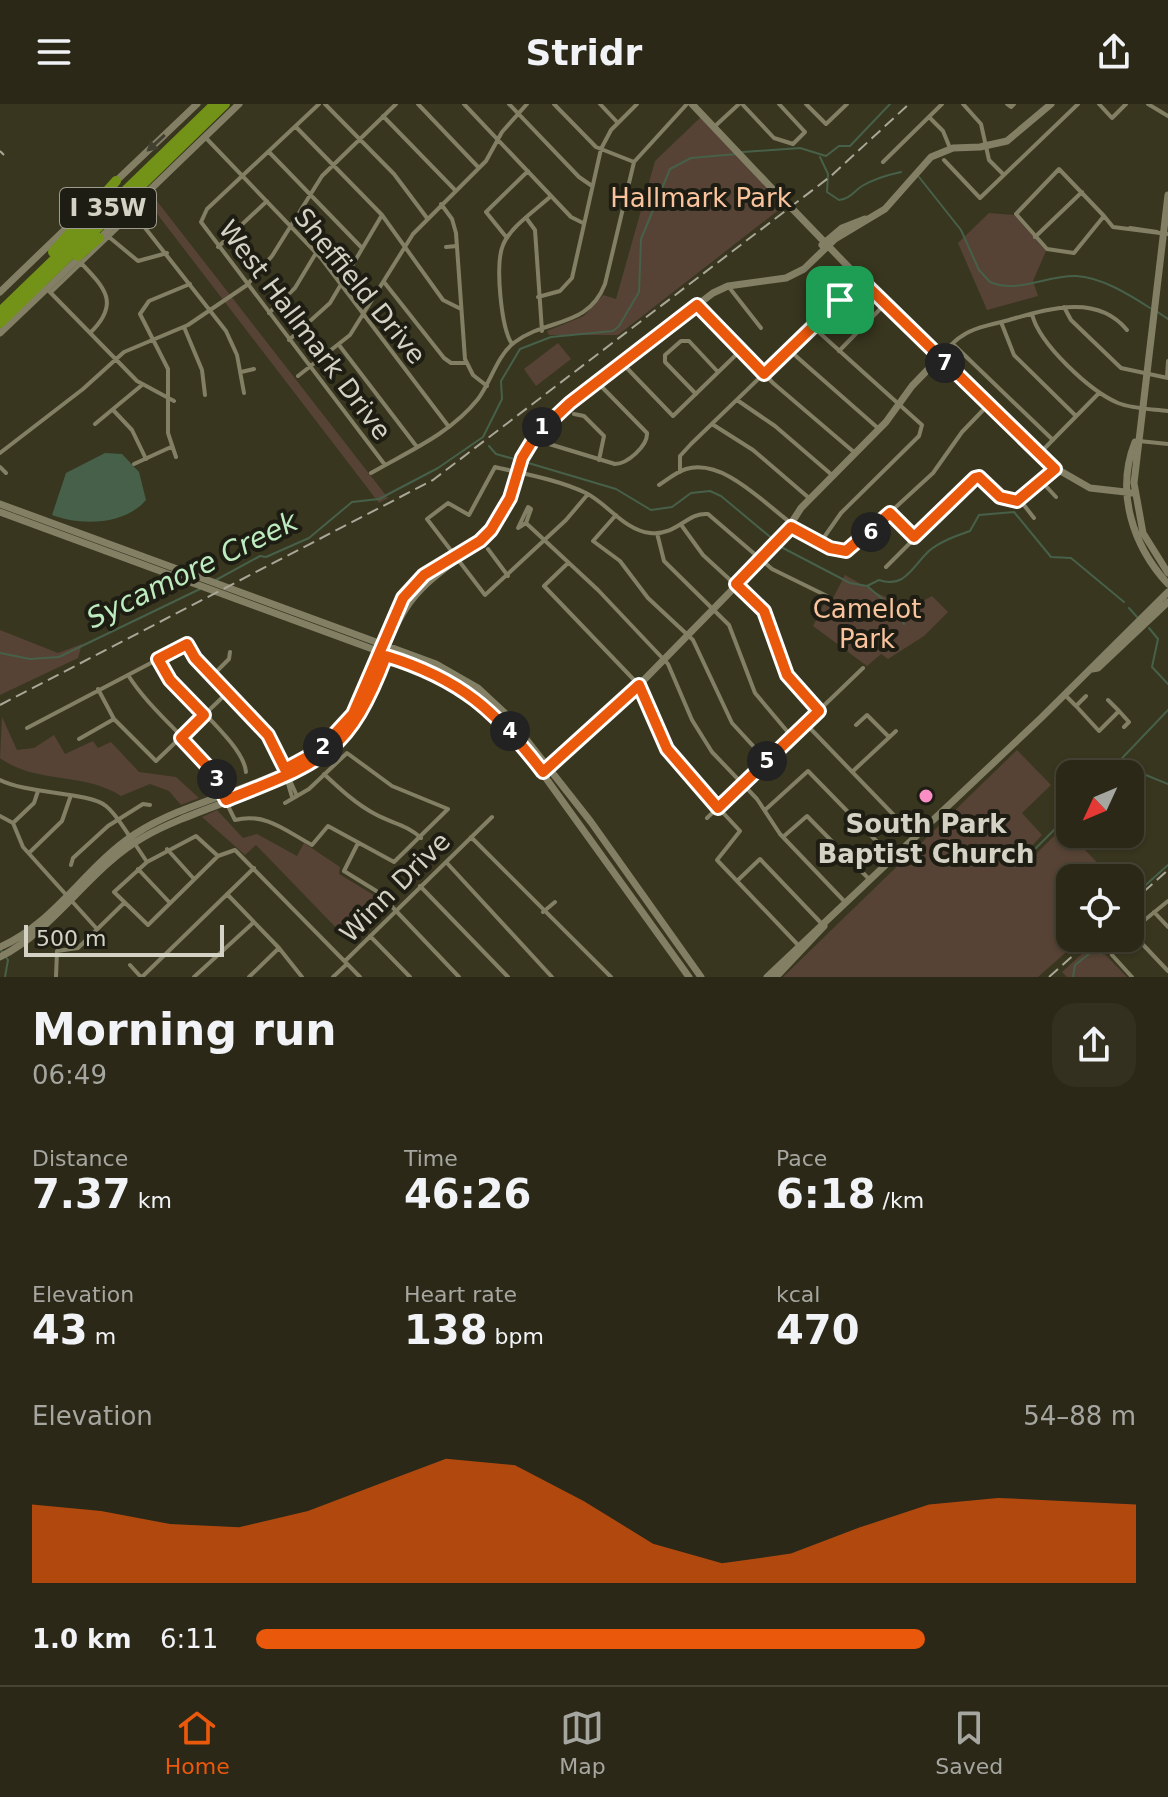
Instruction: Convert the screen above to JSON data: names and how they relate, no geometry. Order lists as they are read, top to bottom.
{
  "streets": {
    "highway": ["I 35W"],
    "street": ["Sheffield Drive", "West Hallmark Drive", "Winn Drive"]
  },
  "crossings": [
    ["Sheffield Drive", "West Hallmark Drive"]
  ],
  "water": ["Sycamore Creek"],
  "parks": ["Hallmark Park", "Camelot Park"],
  "places": ["South Park Baptist Church"],
  "scale_bar": "500 m",
  "north": "bottom left",
  "page": {
    "header": "Stridr",
    "pins": [
      "7",
      "1",
      "6",
      "4",
      "2",
      "5",
      "3"
    ],
    "scale": "500 m",
    "heading": ["Morning run", "06:49"],
    "stats": [
      ["Distance", "7.37 km"],
      ["Time", "46:26"],
      ["Pace", "6:18 /km"],
      ["Elevation", "43 m"],
      ["Heart rate", "138 bpm"],
      ["kcal", "470"]
    ],
    "chart": ["Elevation", "54–88 m"],
    "list": [
      {
        "name": "1.0 km",
        "note": "6:11"
      }
    ],
    "tabs": ["Home", "Map", "Saved"]
  }
}
